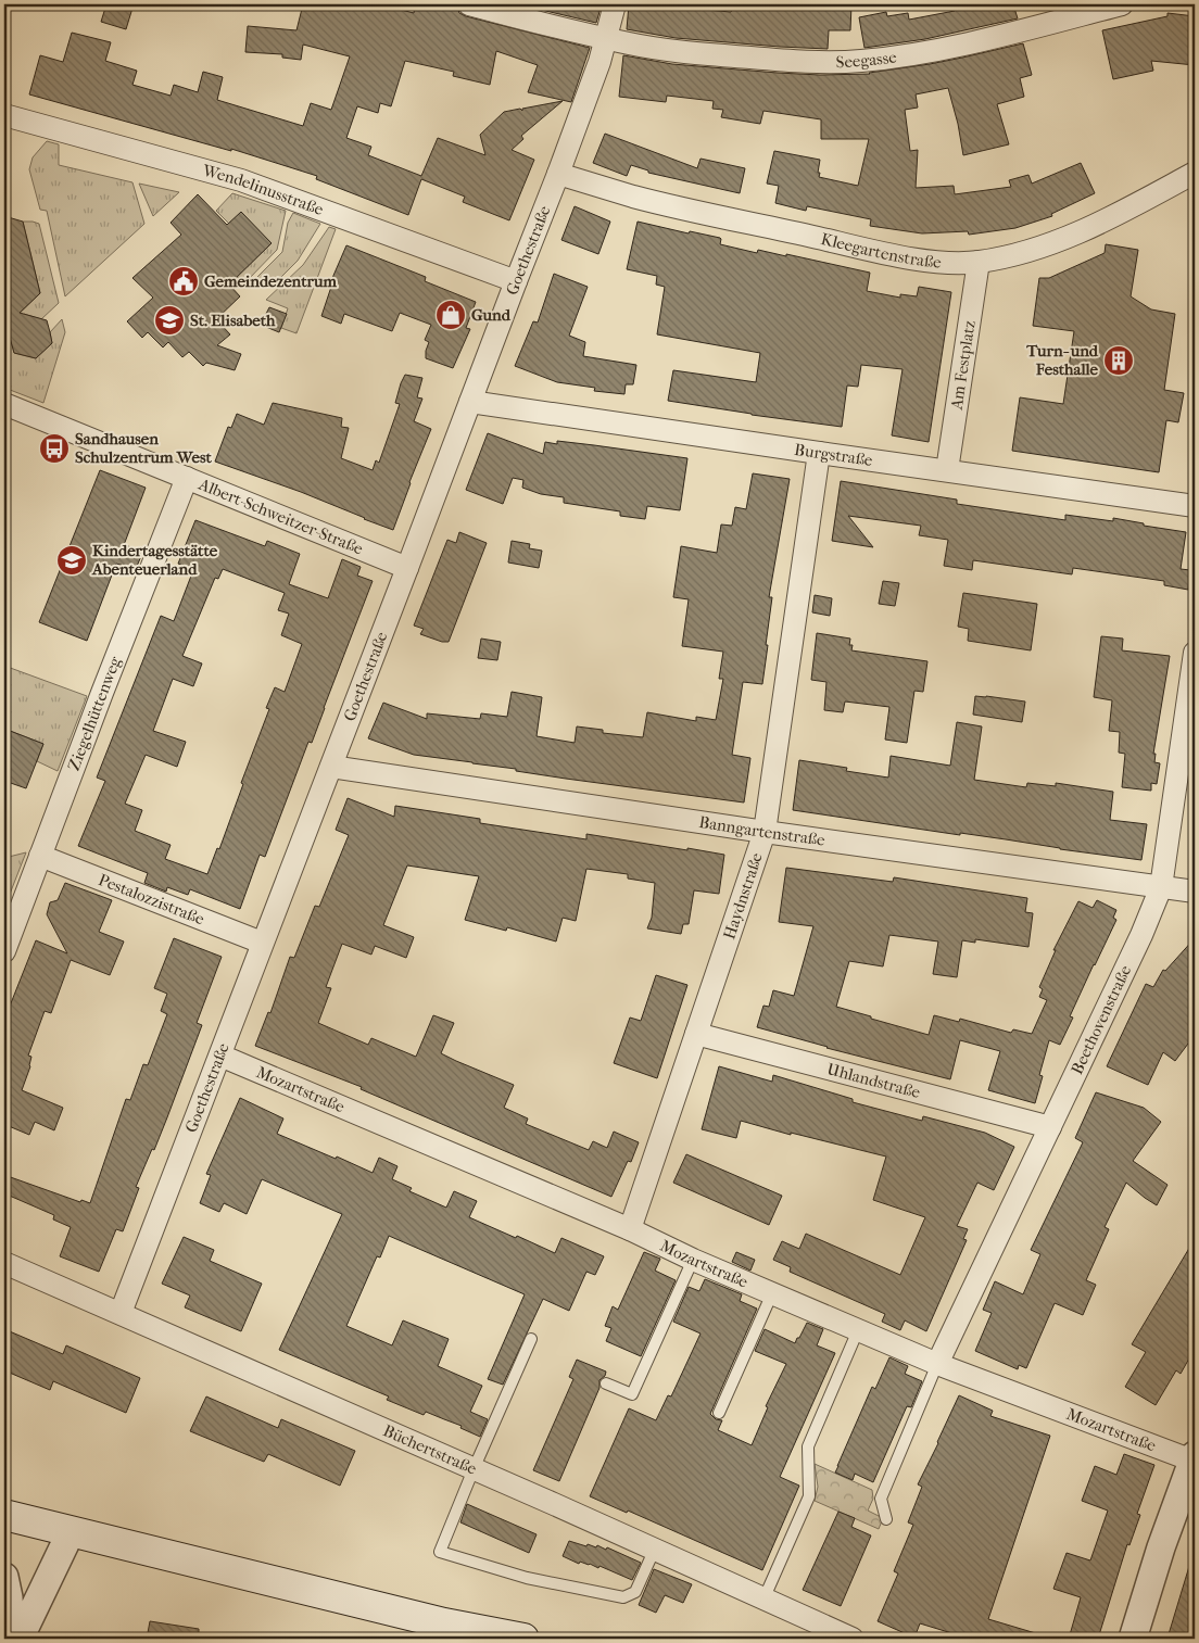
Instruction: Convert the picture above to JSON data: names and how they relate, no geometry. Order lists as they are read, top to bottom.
{
  "streets": {
    "street": [
      "Seegasse",
      "Wendelinusstraße",
      "Kleegartenstraße",
      "Goethestraße",
      "Am Festplatz",
      "Burgstraße",
      "Albert-Schweitzer-Straße",
      "Ziegelhüttenweg",
      "Banngartenstraße",
      "Haydnstraße",
      "Pestalozzistraße",
      "Beethovenstraße",
      "Uhlandstraße",
      "Mozartstraße",
      "Büchertstraße"
    ]
  },
  "crossings": [
    ["Seegasse", "Goethestraße"],
    ["Wendelinusstraße", "Goethestraße"],
    ["Kleegartenstraße", "Goethestraße"],
    ["Kleegartenstraße", "Am Festplatz"],
    ["Goethestraße", "Burgstraße"],
    ["Goethestraße", "Albert-Schweitzer-Straße"],
    ["Goethestraße", "Banngartenstraße"],
    ["Goethestraße", "Pestalozzistraße"],
    ["Goethestraße", "Mozartstraße"],
    ["Goethestraße", "Büchertstraße"],
    ["Am Festplatz", "Burgstraße"],
    ["Burgstraße", "Haydnstraße"],
    ["Albert-Schweitzer-Straße", "Ziegelhüttenweg"],
    ["Ziegelhüttenweg", "Pestalozzistraße"],
    ["Banngartenstraße", "Haydnstraße"],
    ["Banngartenstraße", "Beethovenstraße"],
    ["Haydnstraße", "Uhlandstraße"],
    ["Haydnstraße", "Mozartstraße"],
    ["Beethovenstraße", "Uhlandstraße"],
    ["Beethovenstraße", "Mozartstraße"]
  ],
  "places": {
    "public building": ["Gemeindezentrum"],
    "shop": ["Gund"],
    "school or university": ["St. Elisabeth", "Kindertagesstätte Abenteuerland"],
    "building": ["Turn- und Festhalle"],
    "bus stop": ["Sandhausen Schulzentrum West"]
  }
}
